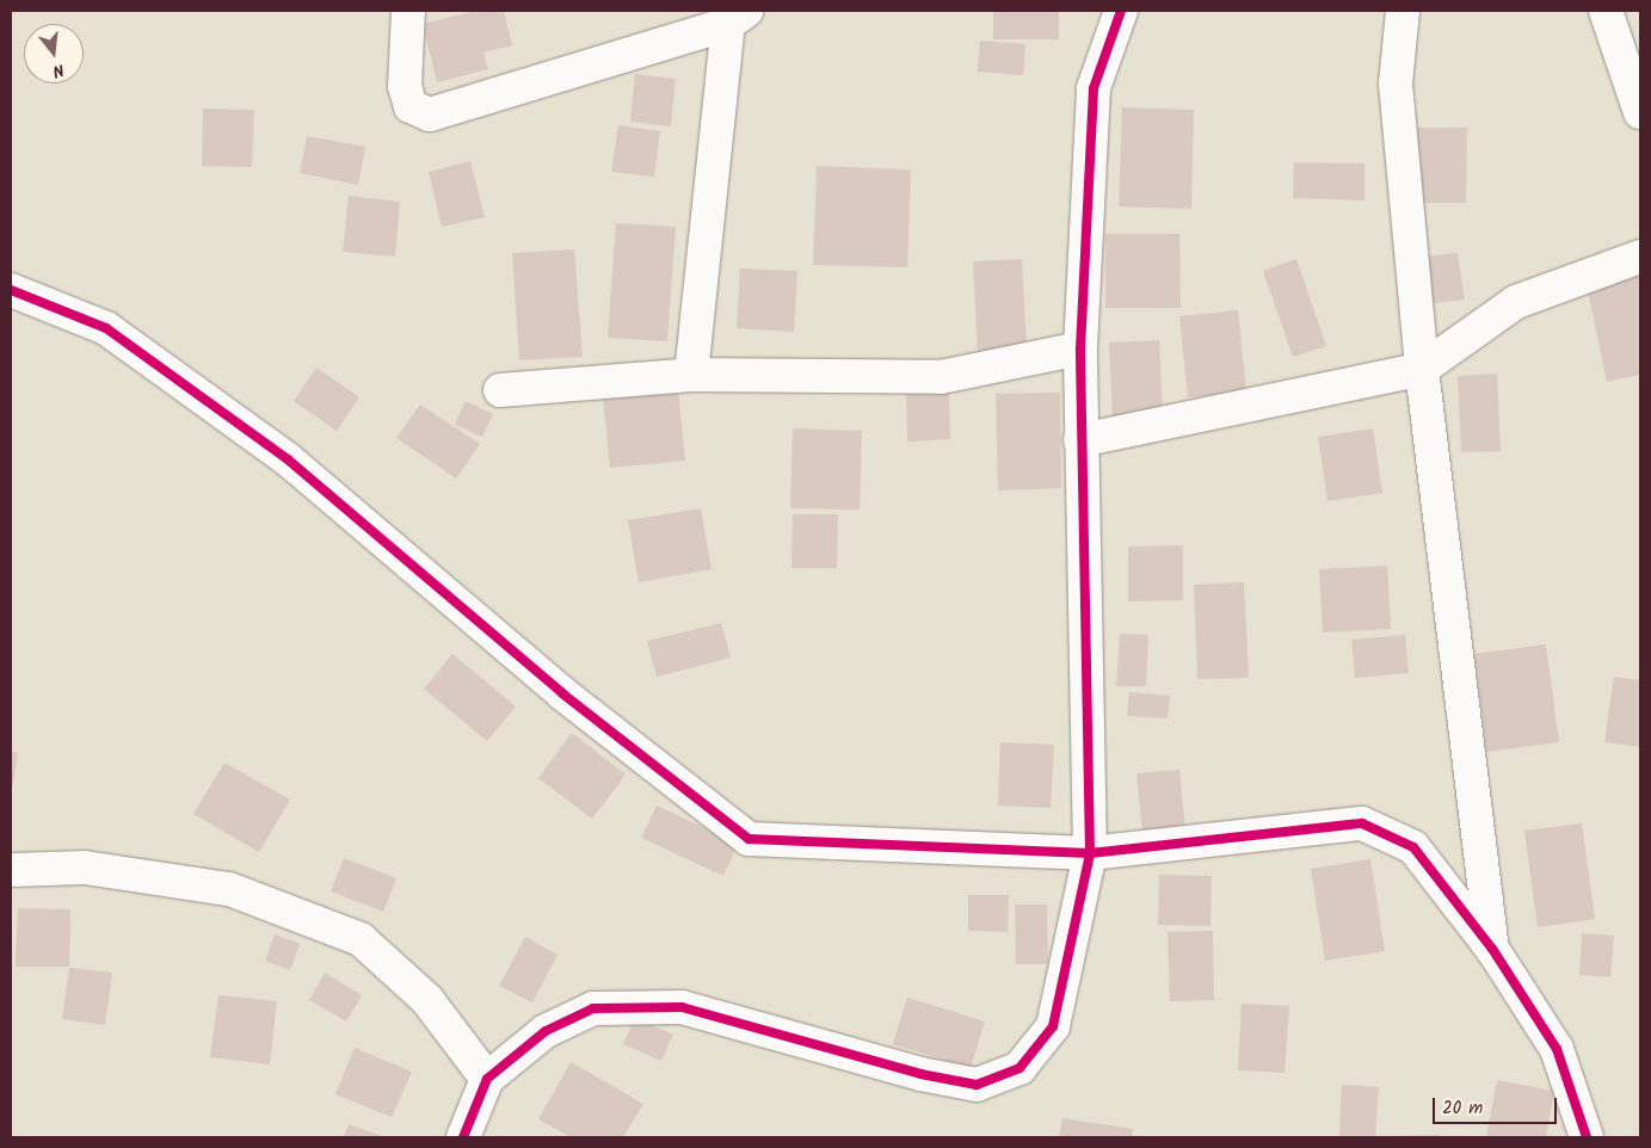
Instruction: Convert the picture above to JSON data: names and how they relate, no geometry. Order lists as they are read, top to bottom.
{
  "scale_bar": "20 m",
  "north": "bottom"
}
